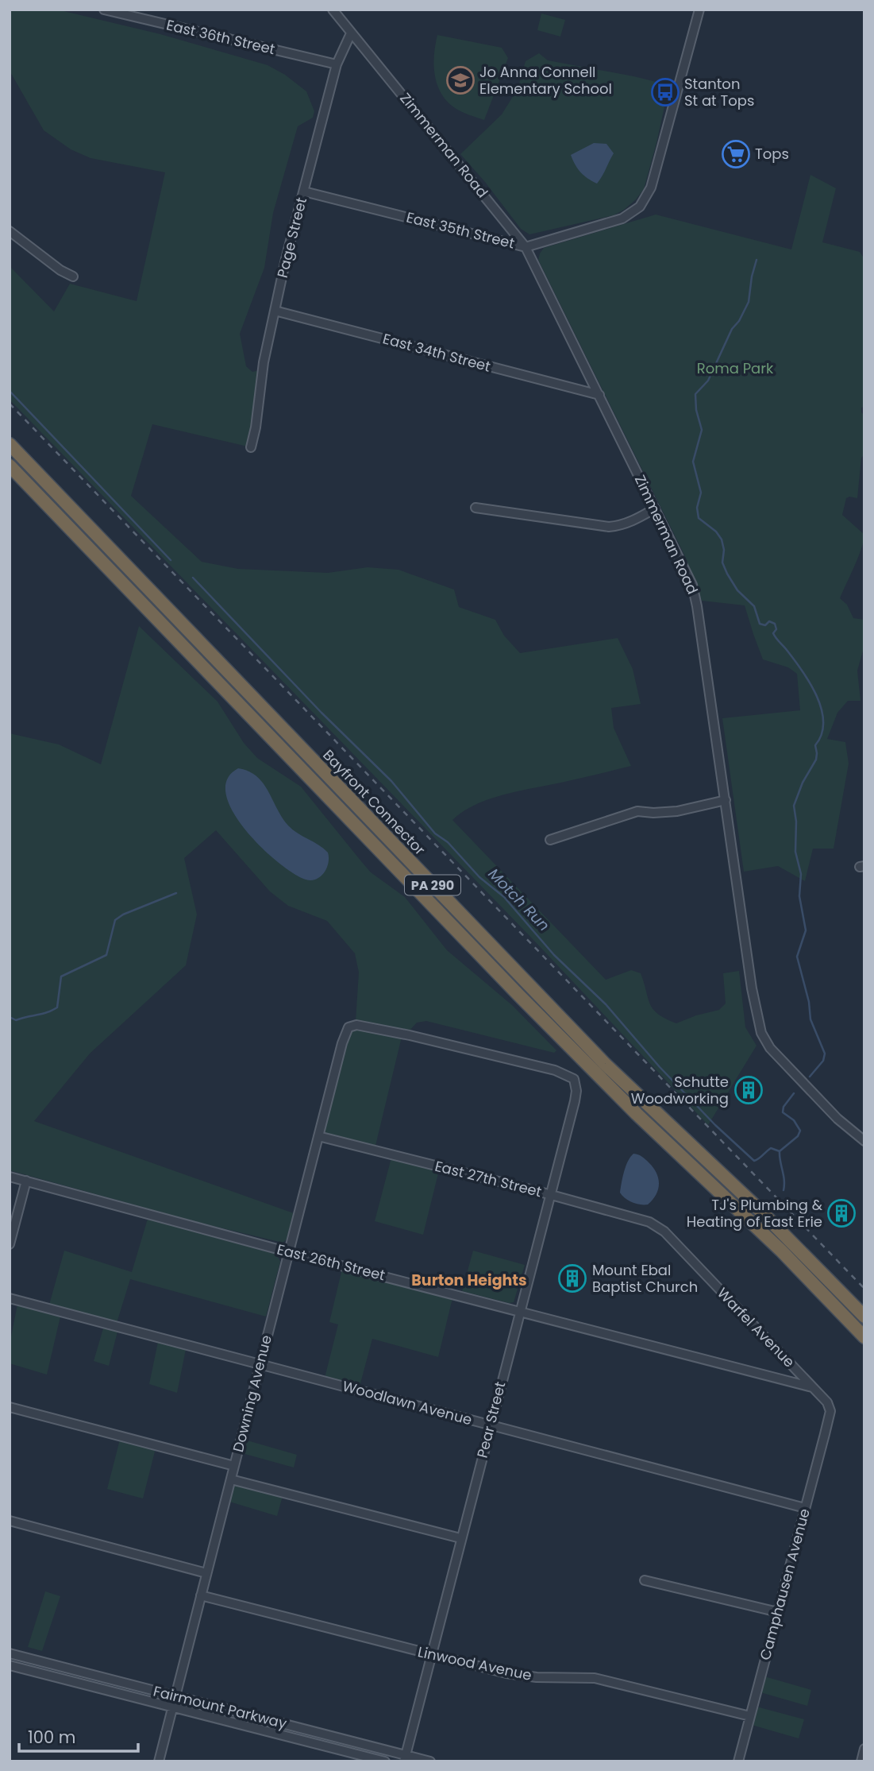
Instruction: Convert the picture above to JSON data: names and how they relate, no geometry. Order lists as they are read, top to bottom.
{
  "streets": {
    "highway": ["Bayfront Connector", "PA 290"],
    "street": [
      "East 36th Street",
      "Zimmerman Road",
      "East 35th Street",
      "Page Street",
      "East 34th Street",
      "East 27th Street",
      "East 26th Street",
      "Warfel Avenue",
      "Downing Avenue",
      "Woodlawn Avenue",
      "Pear Street",
      "Camphausen Avenue",
      "Linwood Avenue",
      "Fairmount Parkway"
    ]
  },
  "crossings": [
    ["East 36th Street", "Page Street"],
    ["Zimmerman Road", "East 35th Street"],
    ["Zimmerman Road", "Page Street"],
    ["Zimmerman Road", "East 34th Street"],
    ["East 35th Street", "Page Street"],
    ["Page Street", "East 34th Street"],
    ["East 27th Street", "Warfel Avenue"],
    ["East 27th Street", "Downing Avenue"],
    ["East 27th Street", "Pear Street"],
    ["East 26th Street", "Warfel Avenue"],
    ["East 26th Street", "Downing Avenue"],
    ["East 26th Street", "Pear Street"],
    ["Warfel Avenue", "Camphausen Avenue"],
    ["Downing Avenue", "Woodlawn Avenue"],
    ["Downing Avenue", "Pear Street"],
    ["Downing Avenue", "Linwood Avenue"],
    ["Downing Avenue", "Fairmount Parkway"],
    ["Woodlawn Avenue", "Pear Street"],
    ["Woodlawn Avenue", "Camphausen Avenue"],
    ["Pear Street", "Linwood Avenue"],
    ["Pear Street", "Fairmount Parkway"],
    ["Camphausen Avenue", "Linwood Avenue"]
  ],
  "districts": ["Burton Heights"],
  "water": ["Motch Run"],
  "parks": ["Roma Park"],
  "places": {
    "school or university": ["Jo Anna Connell Elementary School"],
    "bus stop": ["Stanton St at Tops"],
    "supermarket": ["Tops"],
    "building": ["Schutte Woodworking", "TJ's Plumbing & Heating of East Erie", "Mount Ebal Baptist Church"]
  },
  "scale_bar": "100 m"
}
